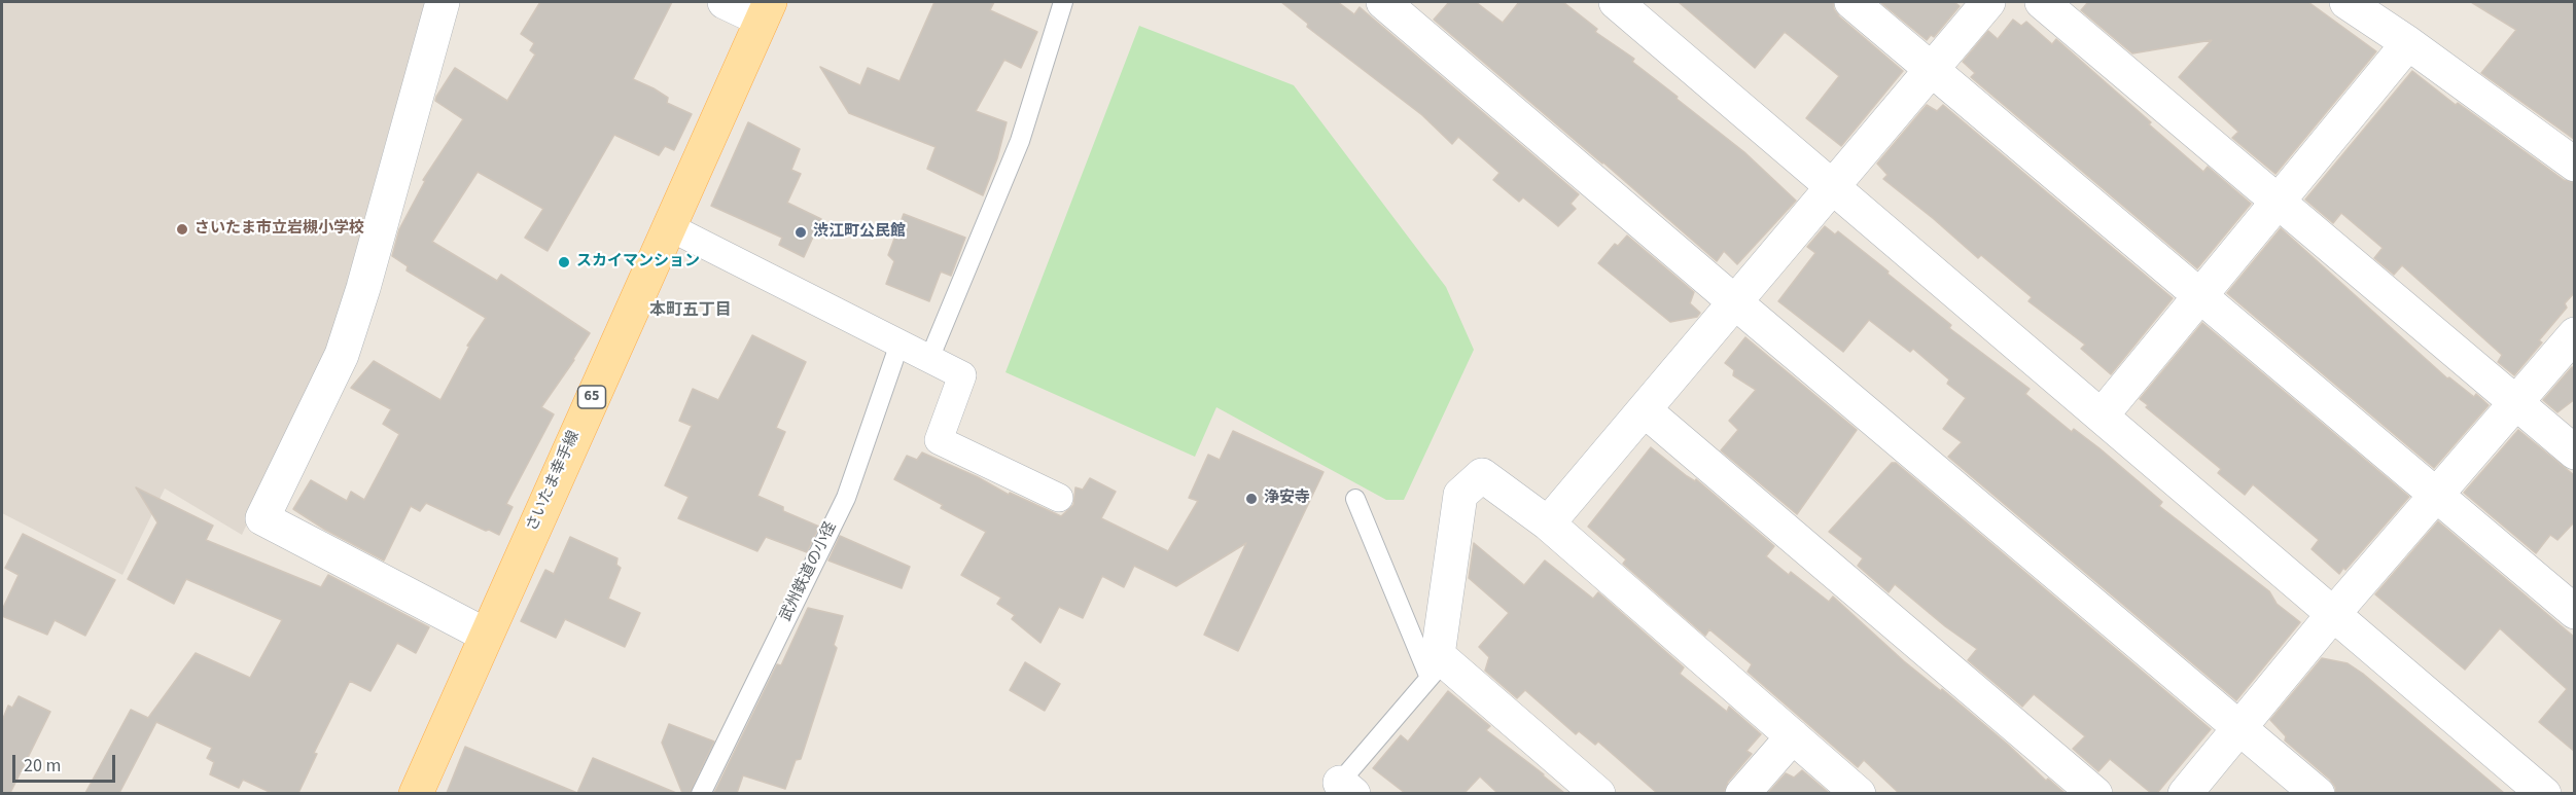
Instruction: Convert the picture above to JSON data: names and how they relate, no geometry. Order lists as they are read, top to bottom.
{
  "streets": {
    "main road": ["65", "さいたま幸手線"],
    "lane": ["武州鉄道の小径"]
  },
  "districts": ["本町五丁目"],
  "places": [
    "さいたま市立岩槻小学校",
    "渋江町公民館",
    "スカイマンション",
    "浄安寺"
  ],
  "scale_bar": "20 m"
}
